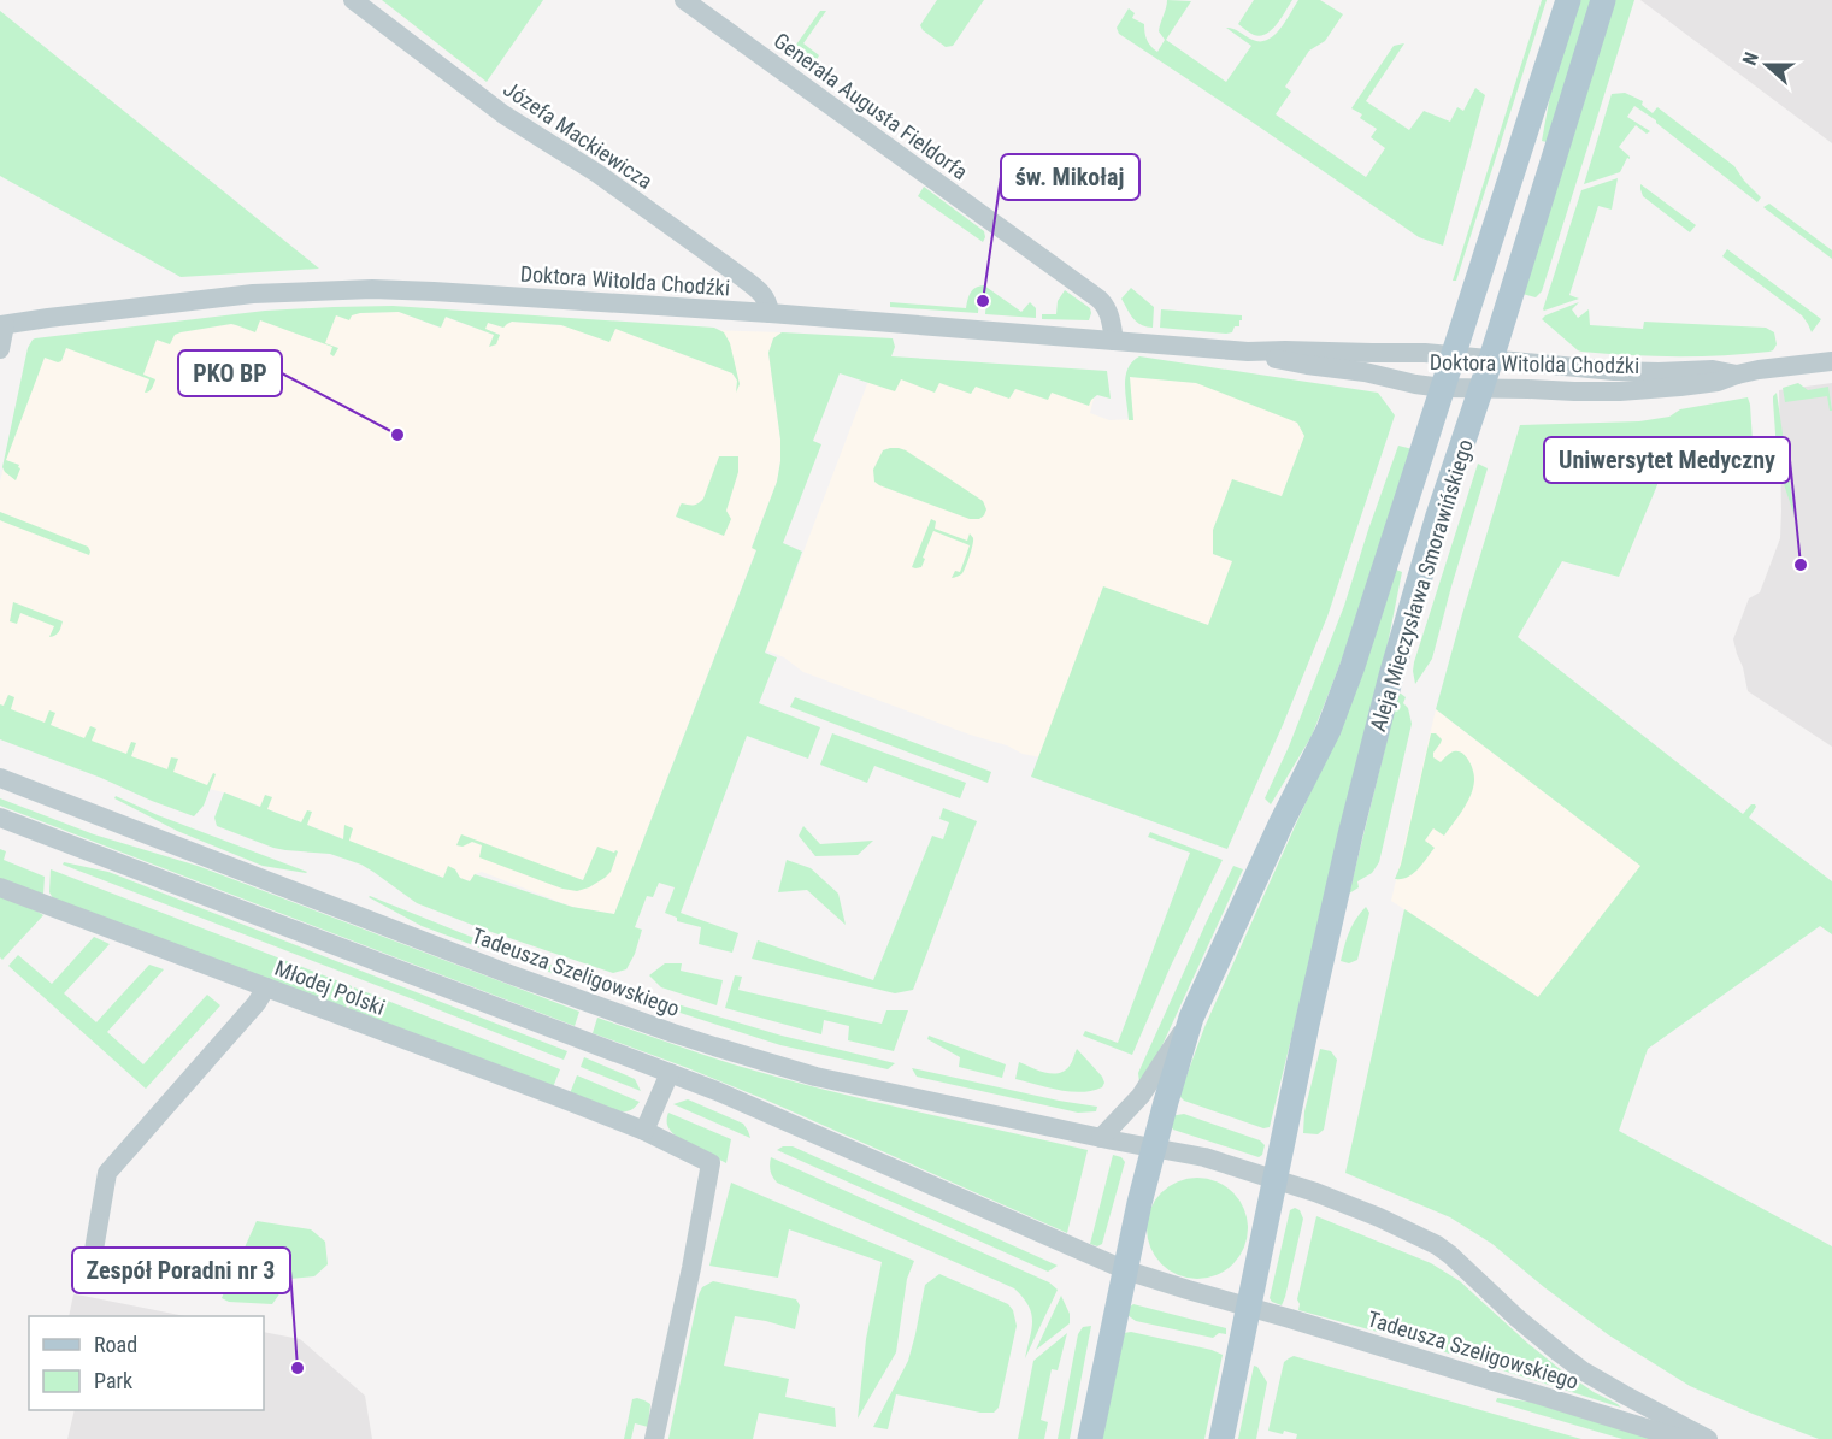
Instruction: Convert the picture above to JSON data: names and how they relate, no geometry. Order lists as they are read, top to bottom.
{
  "streets": {
    "main road": ["Aleja Mieczysława Smorawińskiego"],
    "street": [
      "Generała Augusta Fieldorfa",
      "Józefa Mackiewicza",
      "Doktora Witolda Chodźki",
      "Tadeusza Szeligowskiego",
      "Młodej Polski"
    ]
  },
  "crossings": [
    ["Generała Augusta Fieldorfa", "Doktora Witolda Chodźki"],
    ["Józefa Mackiewicza", "Doktora Witolda Chodźki"],
    ["Doktora Witolda Chodźki", "Aleja Mieczysława Smorawińskiego"],
    ["Aleja Mieczysława Smorawińskiego", "Tadeusza Szeligowskiego"]
  ],
  "places": [
    "św. Mikołaj",
    "PKO BP",
    "Uniwersytet Medyczny",
    "Zespół Poradni nr 3"
  ],
  "legend": ["Road", "Park"],
  "north": "left"
}
